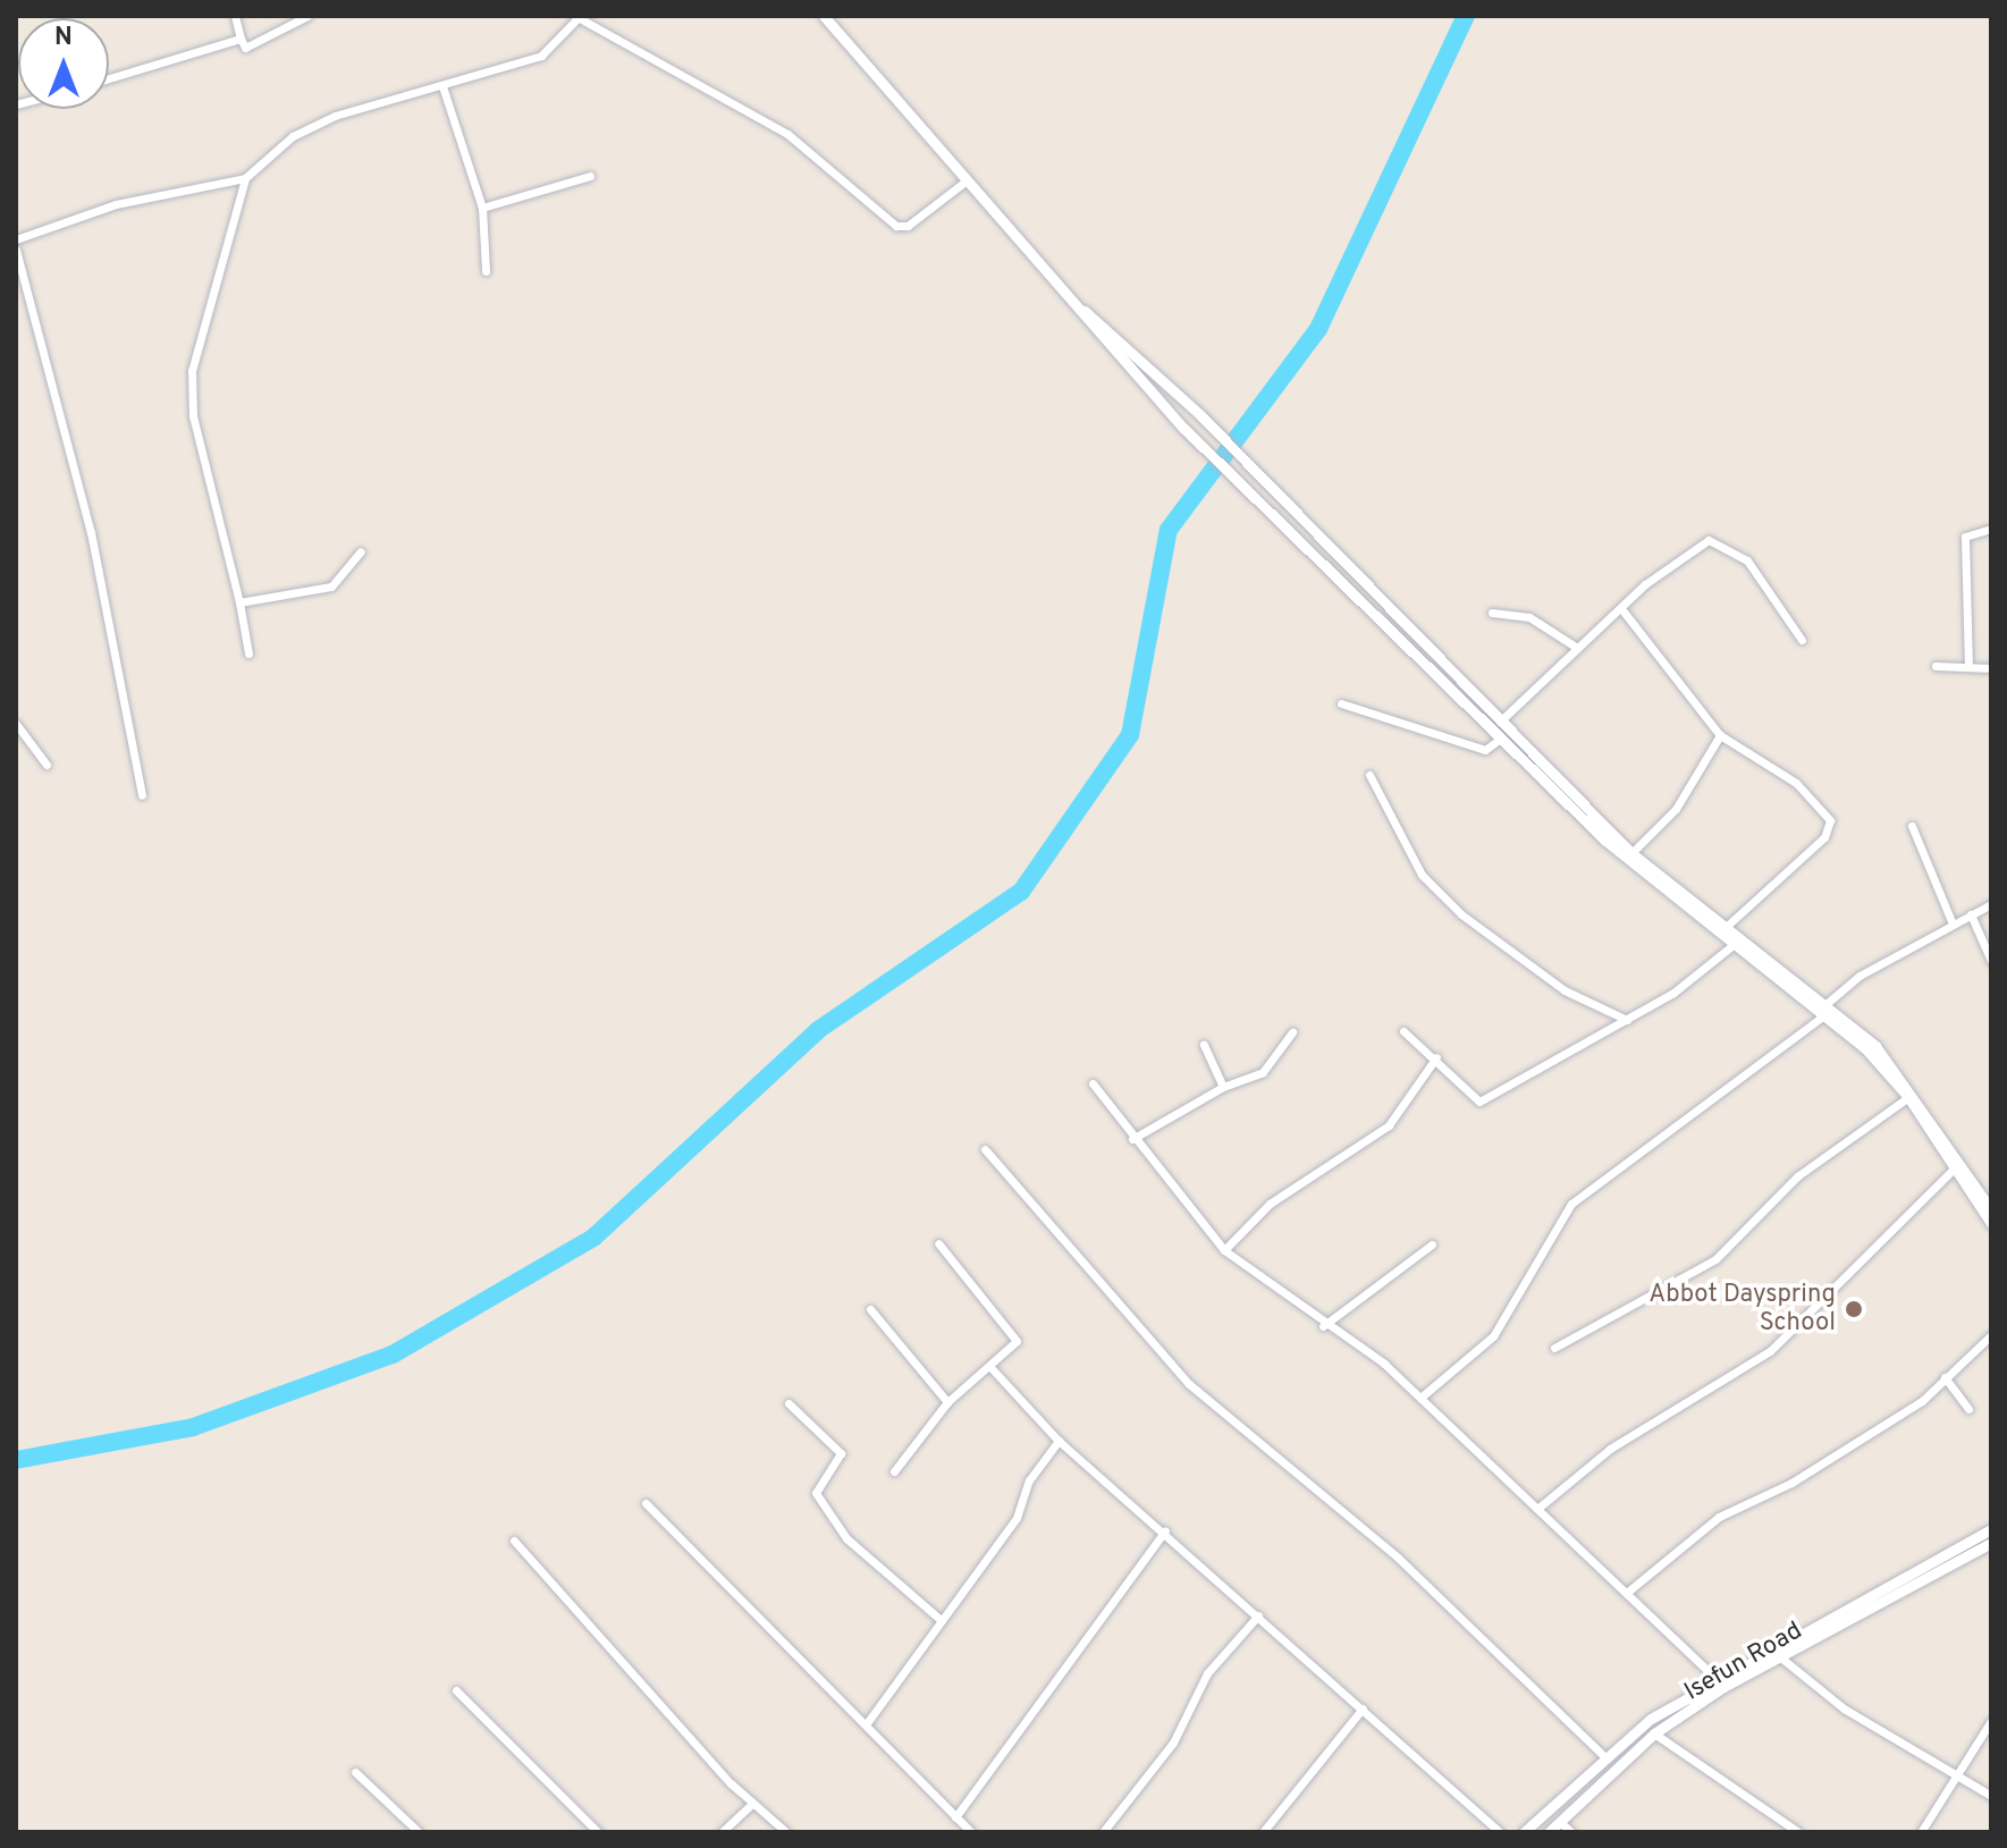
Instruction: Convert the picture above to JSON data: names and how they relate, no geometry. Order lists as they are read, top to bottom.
{
  "streets": {
    "street": ["Isefun Road"]
  },
  "places": ["Abbot Dayspring School"],
  "north": "top"
}
